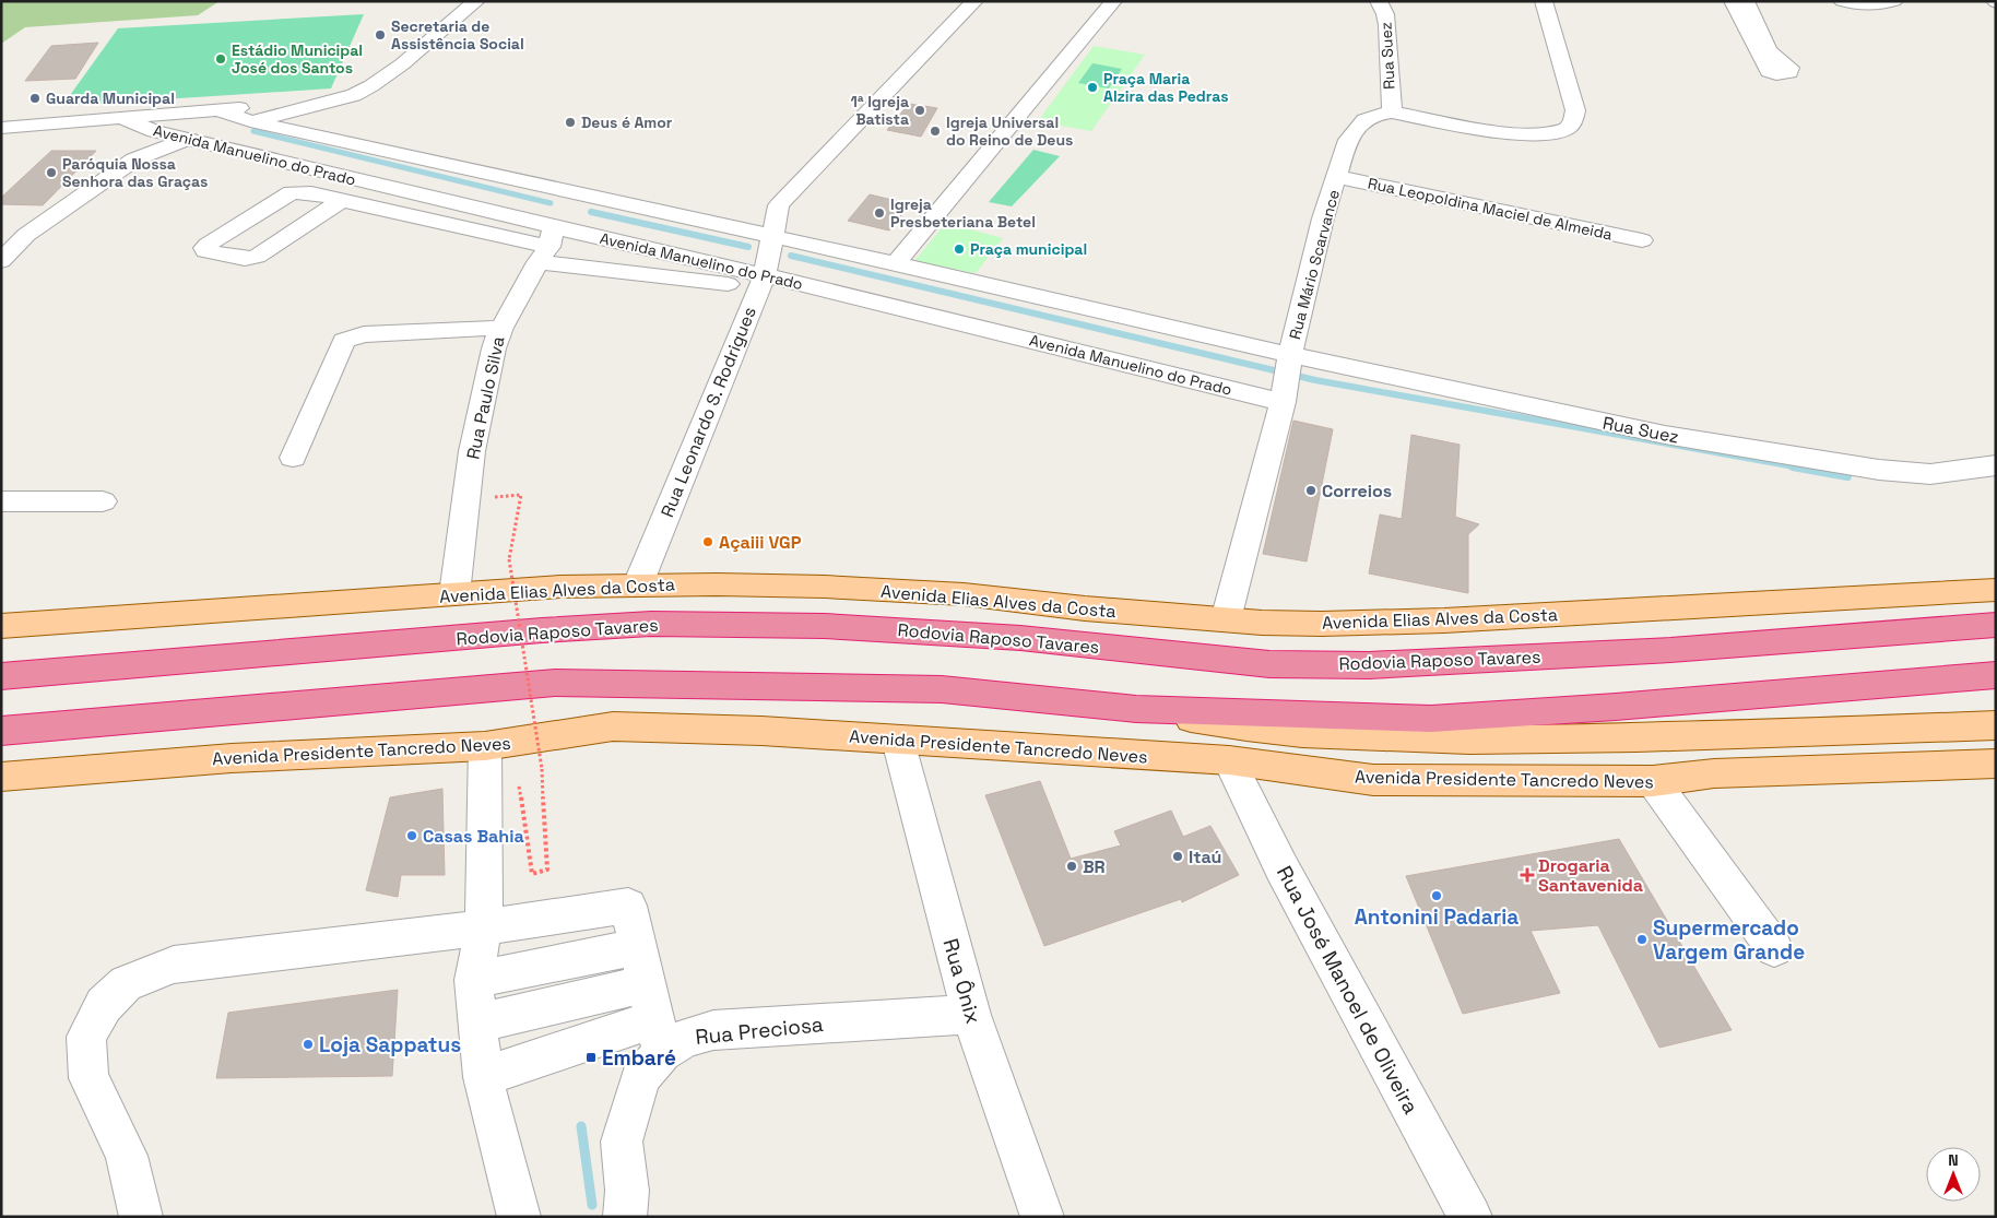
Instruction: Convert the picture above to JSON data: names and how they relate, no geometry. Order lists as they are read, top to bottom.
{
  "streets": {
    "highway": ["Rodovia Raposo Tavares"],
    "main road": ["Avenida Elias Alves da Costa", "Avenida Presidente Tancredo Neves"],
    "street": [
      "Rua Suez",
      "Avenida Manuelino do Prado",
      "Rua Leopoldina Maciel de Almeida",
      "Rua Mário Scarvance",
      "Rua Paulo Silva",
      "Rua Leonardo S. Rodrigues",
      "Rua Ônix",
      "Rua José Manoel de Oliveira",
      "Rua Preciosa"
    ]
  },
  "crossings": [
    ["Rua Suez", "Avenida Manuelino do Prado"],
    ["Rua Suez", "Rua Mário Scarvance"],
    ["Avenida Manuelino do Prado", "Rua Mário Scarvance"],
    ["Avenida Manuelino do Prado", "Rua Paulo Silva"],
    ["Avenida Manuelino do Prado", "Rua Leonardo S. Rodrigues"],
    ["Rua Leopoldina Maciel de Almeida", "Rua Mário Scarvance"],
    ["Rua Mário Scarvance", "Avenida Elias Alves da Costa"],
    ["Rua Paulo Silva", "Avenida Elias Alves da Costa"],
    ["Rua Leonardo S. Rodrigues", "Avenida Elias Alves da Costa"],
    ["Avenida Presidente Tancredo Neves", "Rua Ônix"],
    ["Avenida Presidente Tancredo Neves", "Rua José Manoel de Oliveira"],
    ["Rua Ônix", "Rua Preciosa"]
  ],
  "places": {
    "other": [
      "Secretaria de Assistência Social",
      "Estádio Municipal José dos Santos",
      "Praça Maria Alzira das Pedras",
      "Guarda Municipal",
      "1ª Igreja Batista",
      "Deus é Amor",
      "Igreja Universal do Reino de Deus",
      "Paróquia Nossa Senhora das Graças",
      "Igreja Presbeteriana Betel",
      "Praça municipal",
      "Correios",
      "Açaiii VGP",
      "Casas Bahia",
      "Itaú",
      "BR",
      "Antonini Padaria",
      "Supermercado Vargem Grande",
      "Loja Sappatus"
    ],
    "health": ["Drogaria Santavenida"],
    "transit": ["Embaré"]
  },
  "north": "top"
}
